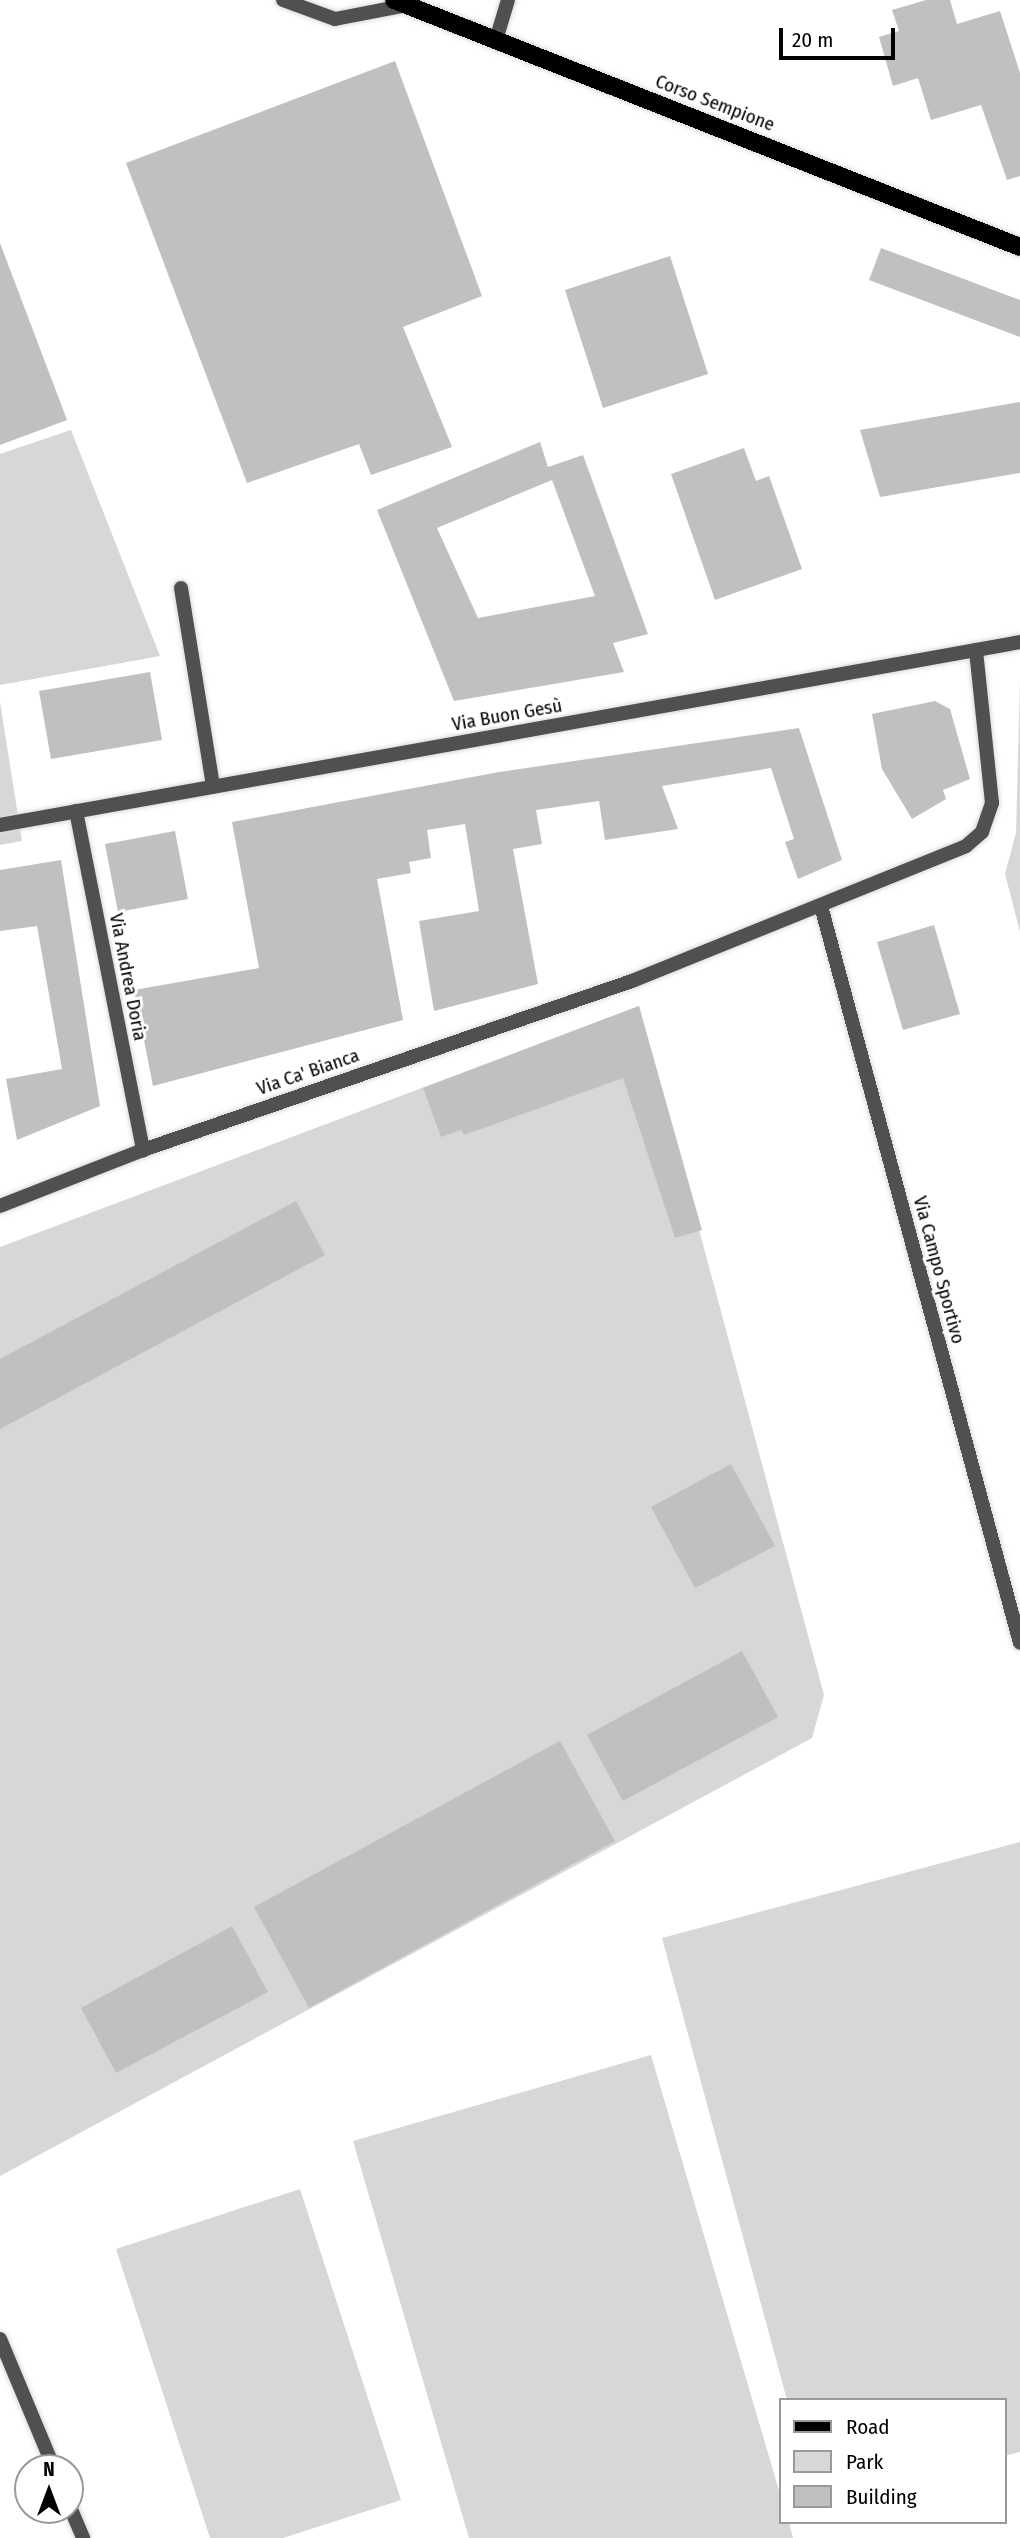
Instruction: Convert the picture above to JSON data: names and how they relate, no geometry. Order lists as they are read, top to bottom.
{
  "streets": {
    "main road": ["Corso Sempione"],
    "street": [
      "Via Buon Gesù",
      "Via Andrea Doria",
      "Via Ca' Bianca",
      "Via Campo Sportivo"
    ]
  },
  "crossings": [
    ["Via Buon Gesù", "Via Andrea Doria"],
    ["Via Andrea Doria", "Via Ca' Bianca"],
    ["Via Ca' Bianca", "Via Campo Sportivo"]
  ],
  "legend": ["Road", "Park", "Building"],
  "scale_bar": "20 m",
  "north": "top"
}
